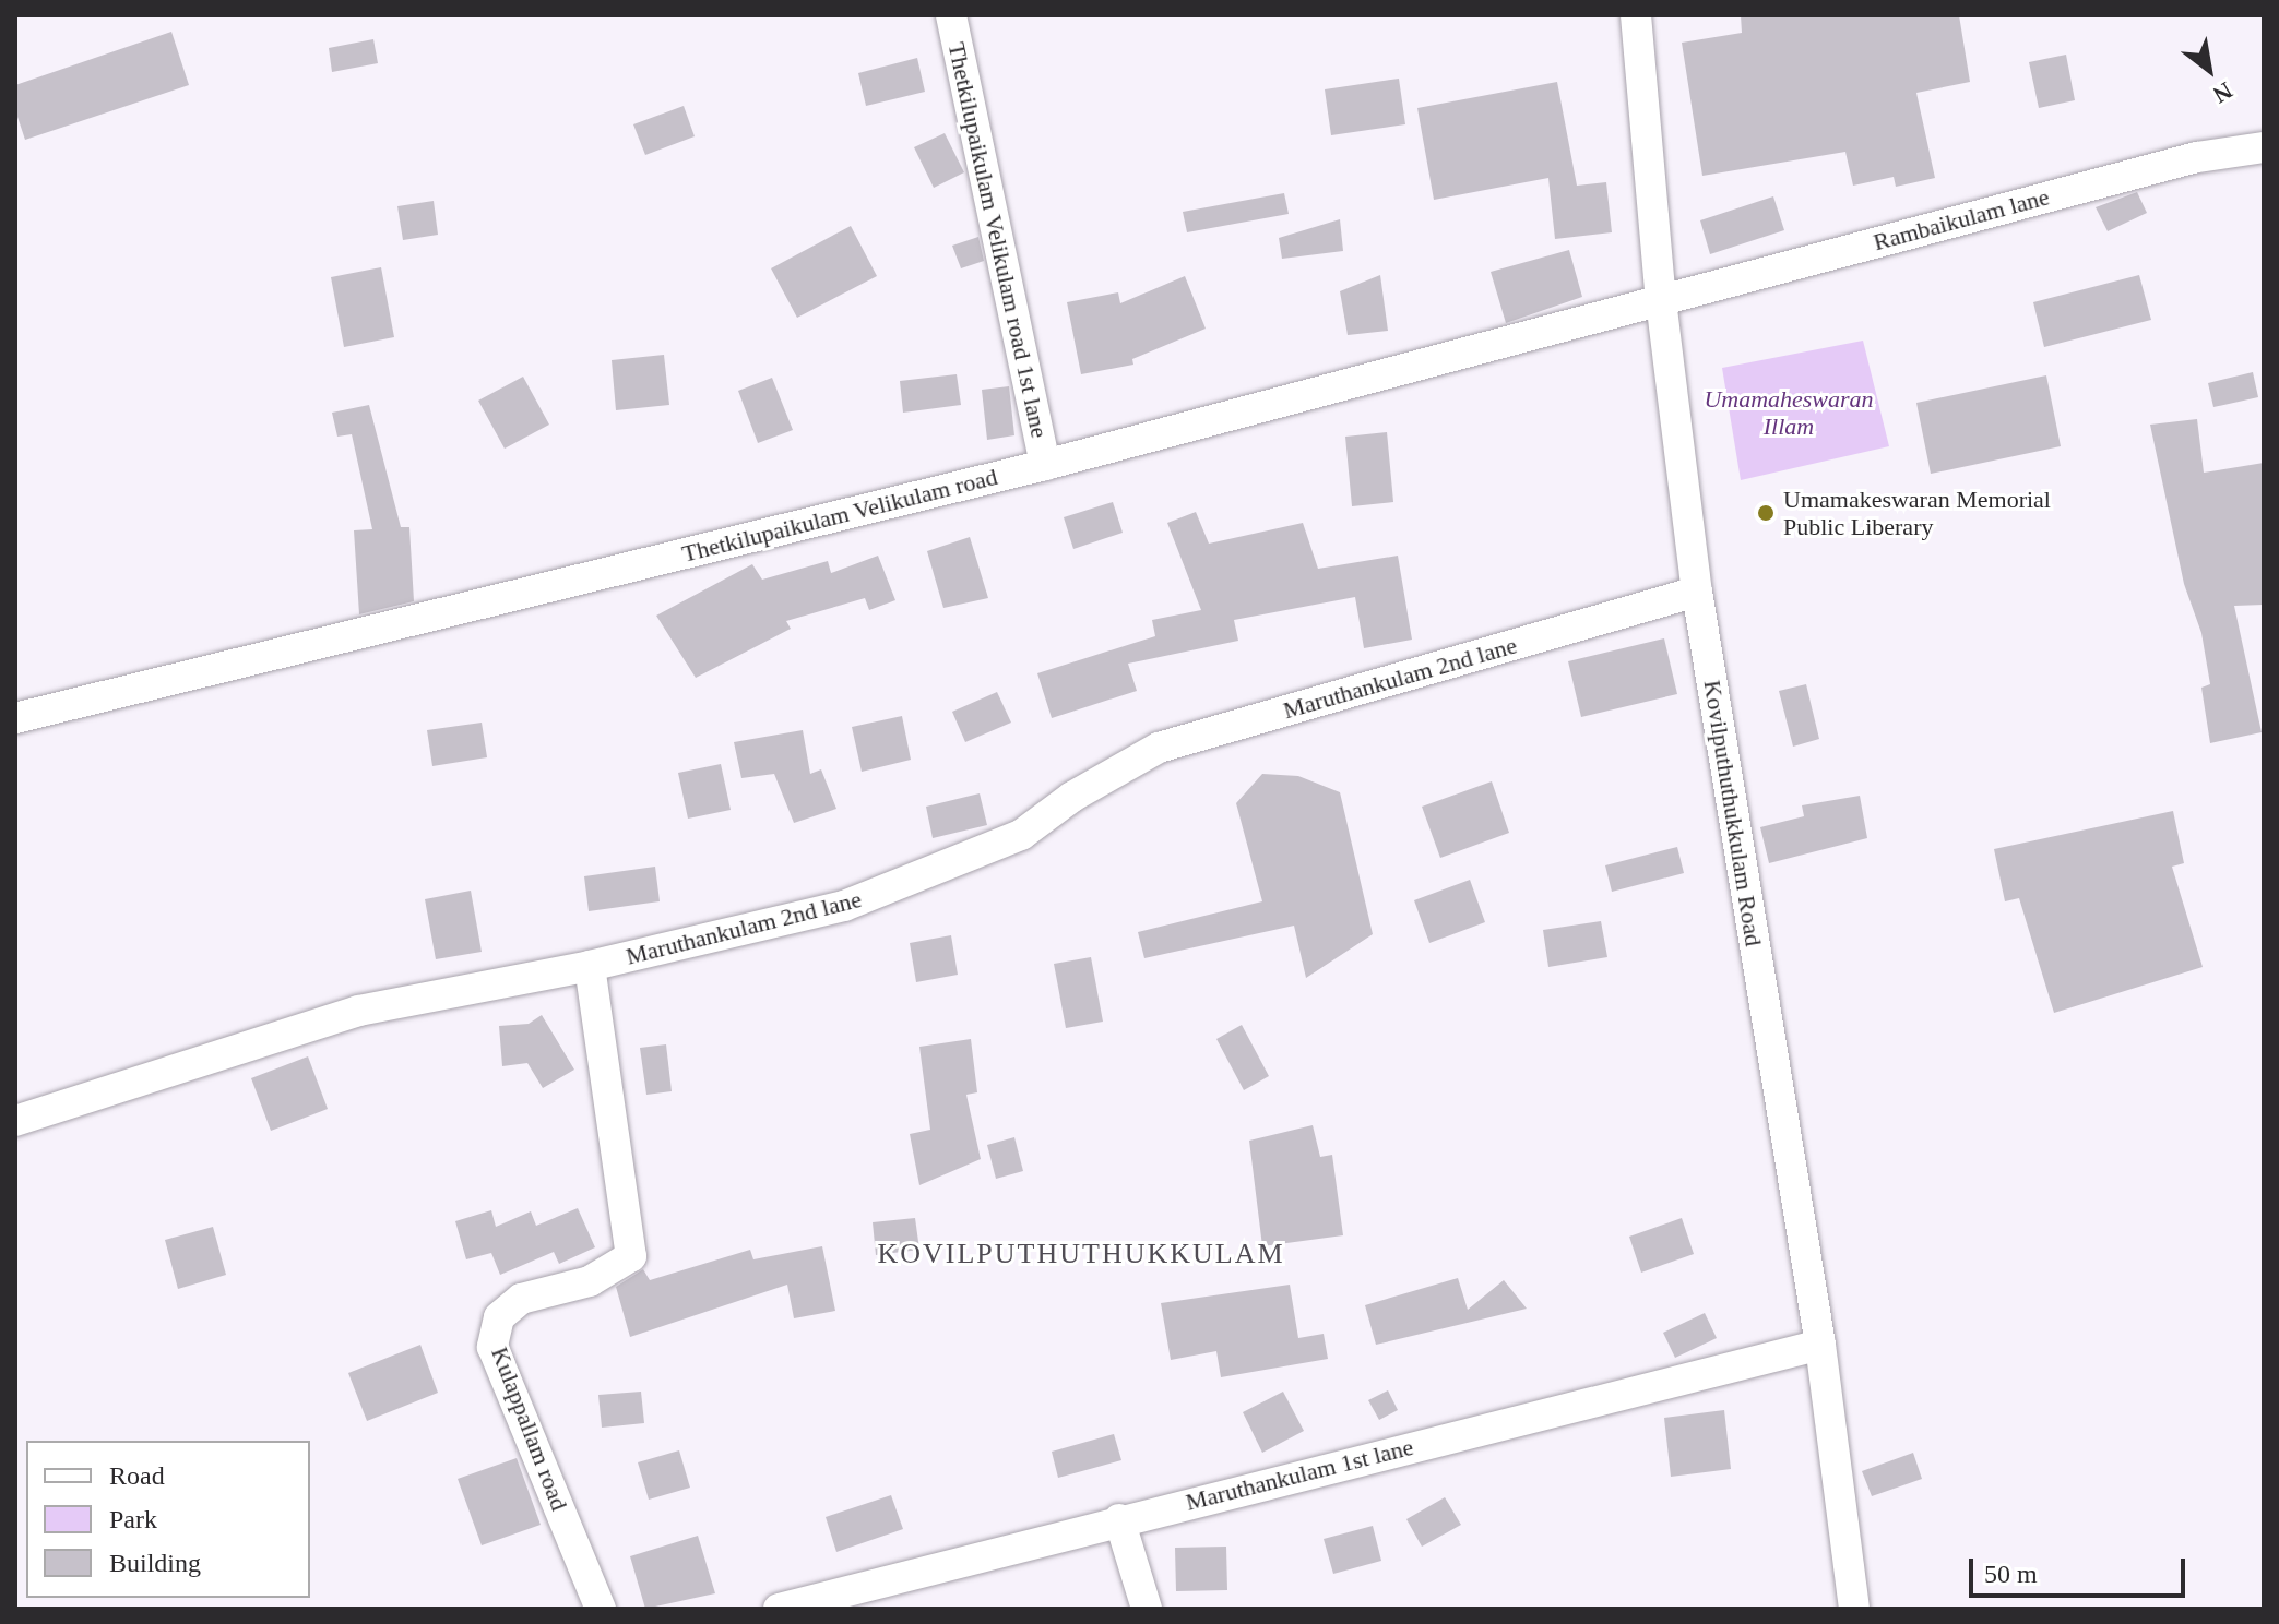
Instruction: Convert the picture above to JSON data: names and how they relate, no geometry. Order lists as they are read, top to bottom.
{
  "streets": {
    "street": [
      "Rambaikulam lane",
      "Thetkilupaikulam Velikulam road 1st lane",
      "Thetkilupaikulam Velikulam road",
      "Maruthankulam 2nd lane",
      "Kovilputhuthukkulam Road",
      "Kulappallam road",
      "Maruthankulam 1st lane"
    ]
  },
  "crossings": [
    ["Rambaikulam lane", "Thetkilupaikulam Velikulam road"],
    ["Rambaikulam lane", "Kovilputhuthukkulam Road"],
    ["Thetkilupaikulam Velikulam road 1st lane", "Thetkilupaikulam Velikulam road"],
    ["Thetkilupaikulam Velikulam road", "Kovilputhuthukkulam Road"],
    ["Maruthankulam 2nd lane", "Kovilputhuthukkulam Road"],
    ["Maruthankulam 2nd lane", "Kulappallam road"],
    ["Kovilputhuthukkulam Road", "Maruthankulam 1st lane"]
  ],
  "districts": ["KOVILPUTHUTHUKKULAM"],
  "parks": ["Umamaheswaran Illam"],
  "places": ["Umamakeswaran Memorial Public Liberary"],
  "legend": ["Road", "Park", "Building"],
  "scale_bar": "50 m",
  "north": "bottom right"
}
